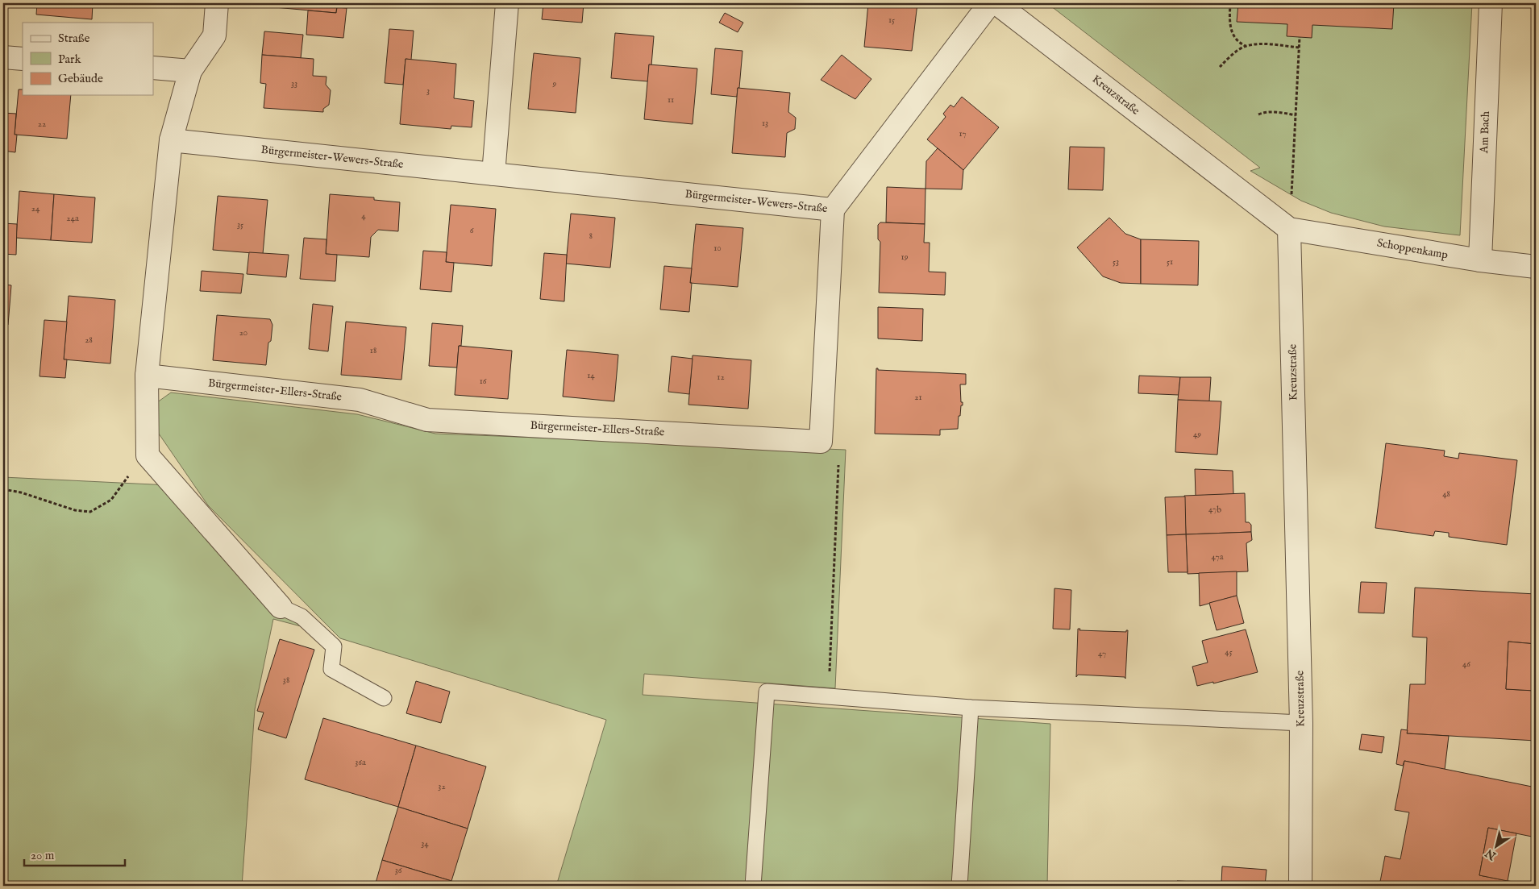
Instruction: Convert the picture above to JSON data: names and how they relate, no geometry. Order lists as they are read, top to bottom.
{
  "streets": {
    "street": [
      "Kreuzstraße",
      "Am Bach",
      "Bürgermeister-Wewers-Straße",
      "Schoppenkamp",
      "Bürgermeister-Ellers-Straße"
    ]
  },
  "crossings": [
    ["Kreuzstraße", "Schoppenkamp"],
    ["Am Bach", "Schoppenkamp"]
  ],
  "house_numbers": [
    "15",
    "33",
    "9",
    "3",
    "11",
    "13",
    "22",
    "17",
    "24",
    "4",
    "24a",
    "35",
    "6",
    "8",
    "10",
    "19",
    "53",
    "51",
    "20",
    "28",
    "18",
    "14",
    "12",
    "16",
    "21",
    "49",
    "48",
    "47b",
    "47a",
    "45",
    "47",
    "46",
    "38",
    "36a",
    "32",
    "34",
    "36"
  ],
  "legend": ["Straße", "Park", "Gebäude"],
  "scale_bar": "20 m",
  "north": "bottom left"
}
